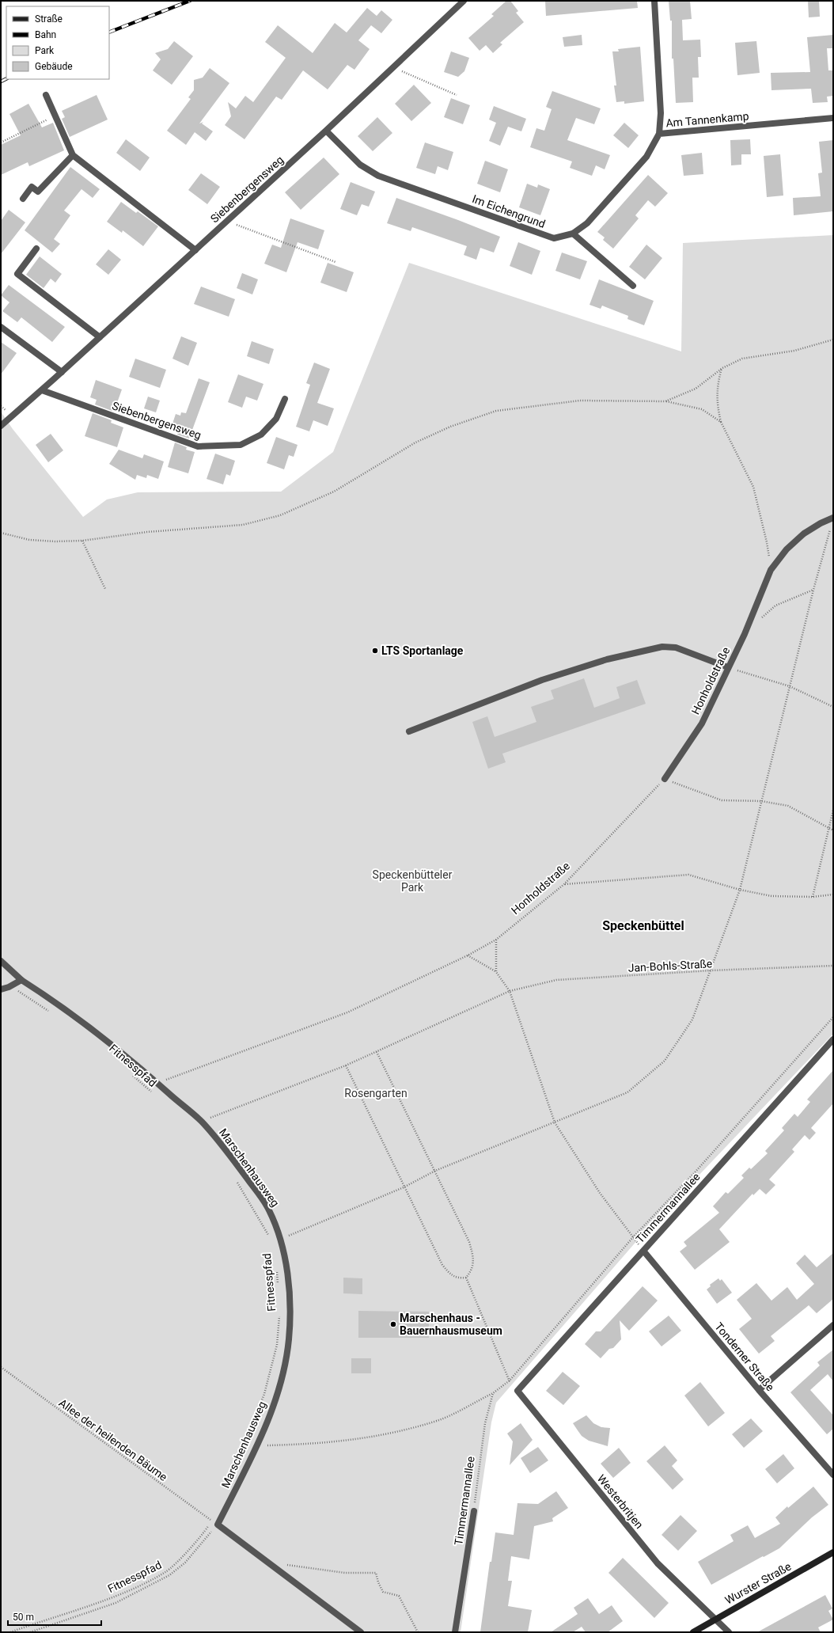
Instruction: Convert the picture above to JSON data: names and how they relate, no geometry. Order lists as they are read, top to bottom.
{
  "streets": {
    "street": [
      "Am Tannenkamp",
      "Siebenbergensweg",
      "Im Eichengrund",
      "Honholdstraße",
      "Marschenhausweg",
      "Timmermannallee",
      "Tonderner Straße",
      "Westerbritjen",
      "Wurster Straße"
    ],
    "path": ["Jan-Bohls-Straße", "Fitnesspfad", "Allee der heilenden Bäume"]
  },
  "crossings": [
    ["Am Tannenkamp", "Im Eichengrund"],
    ["Siebenbergensweg", "Im Eichengrund"],
    ["Honholdstraße", "Marschenhausweg"],
    ["Jan-Bohls-Straße", "Marschenhausweg"],
    ["Fitnesspfad", "Allee der heilenden Bäume"],
    ["Marschenhausweg", "Allee der heilenden Bäume"],
    ["Timmermannallee", "Tonderner Straße"],
    ["Timmermannallee", "Westerbritjen"],
    ["Westerbritjen", "Wurster Straße"]
  ],
  "districts": ["Speckenbüttel"],
  "parks": ["Speckenbütteler Park", "Rosengarten"],
  "places": ["LTS Sportanlage", "Marschenhaus - Bauernhausmuseum"],
  "legend": [
    "Straße",
    "Bahn",
    "Park",
    "Gebäude"
  ],
  "scale_bar": "50 m"
}
